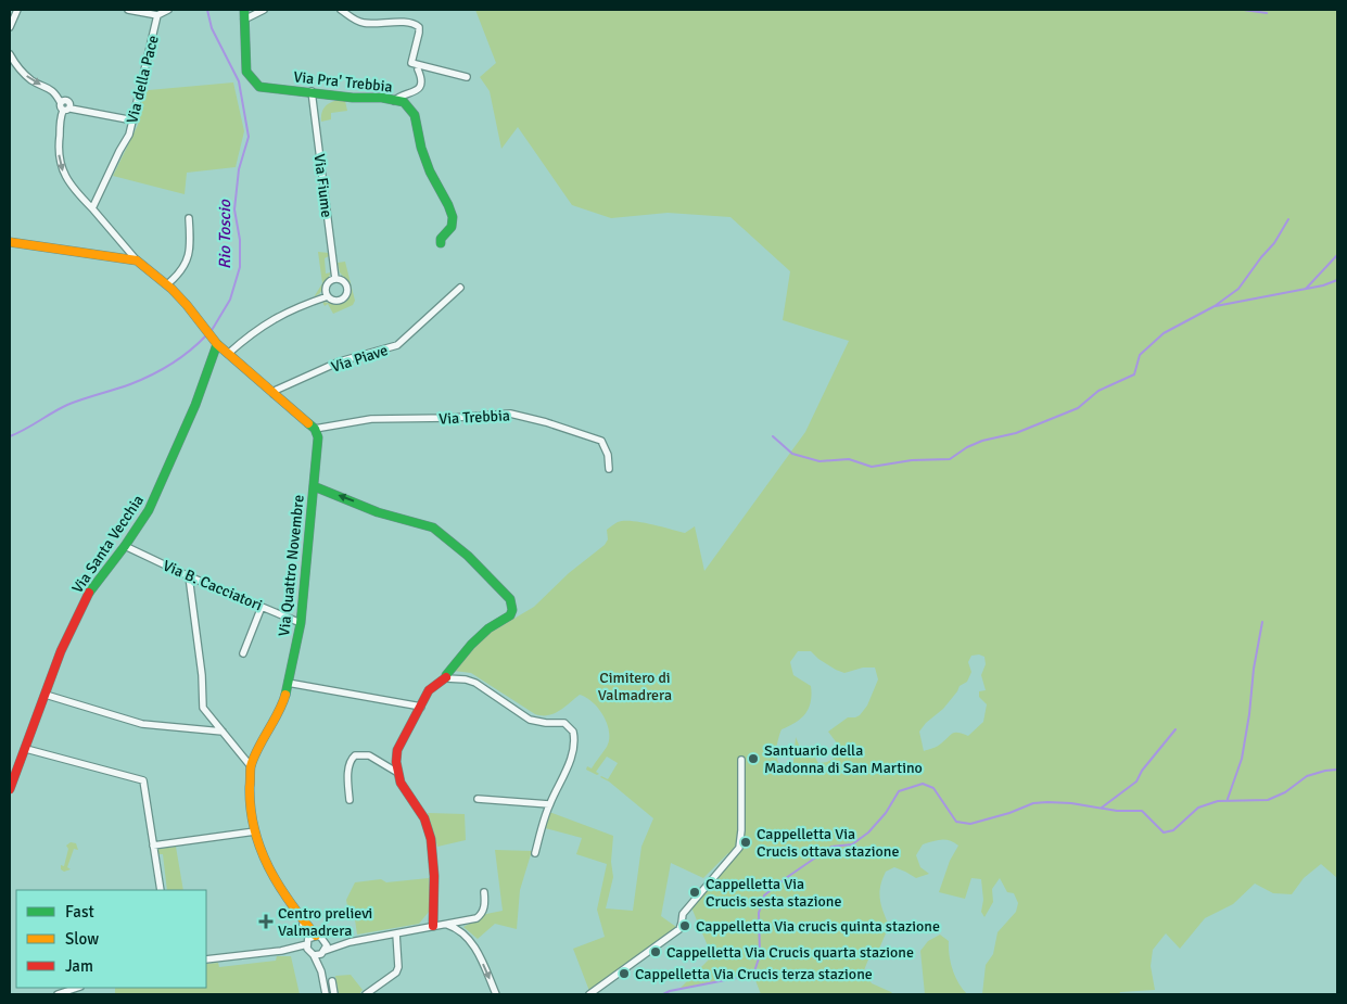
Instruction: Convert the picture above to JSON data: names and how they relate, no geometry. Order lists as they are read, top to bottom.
{
  "streets": {
    "street": [
      "Via della Pace",
      "Via Pra' Trebbia",
      "Via Fiume",
      "Via Piave",
      "Via Trebbia",
      "Via Santa Vecchia",
      "Via Quattro Novembre",
      "Via B. Cacciatori"
    ]
  },
  "crossings": [
    ["Via Pra' Trebbia", "Via Fiume"],
    ["Via Trebbia", "Via Quattro Novembre"],
    ["Via Santa Vecchia", "Via B. Cacciatori"],
    ["Via Quattro Novembre", "Via B. Cacciatori"]
  ],
  "water": ["Rio Toscio"],
  "parks": ["Cimitero di Valmadrera"],
  "places": {
    "other": [
      "Santuario della Madonna di San Martino",
      "Cappelletta Via Crucis ottava stazione",
      "Cappelletta Via Crucis sesta stazione",
      "Cappelletta Via crucis quinta stazione",
      "Cappelletta Via Crucis quarta stazione",
      "Cappelletta Via Crucis terza stazione"
    ],
    "health": ["Centro prelievi Valmadrera"]
  },
  "legend": ["Fast", "Slow", "Jam"]
}
